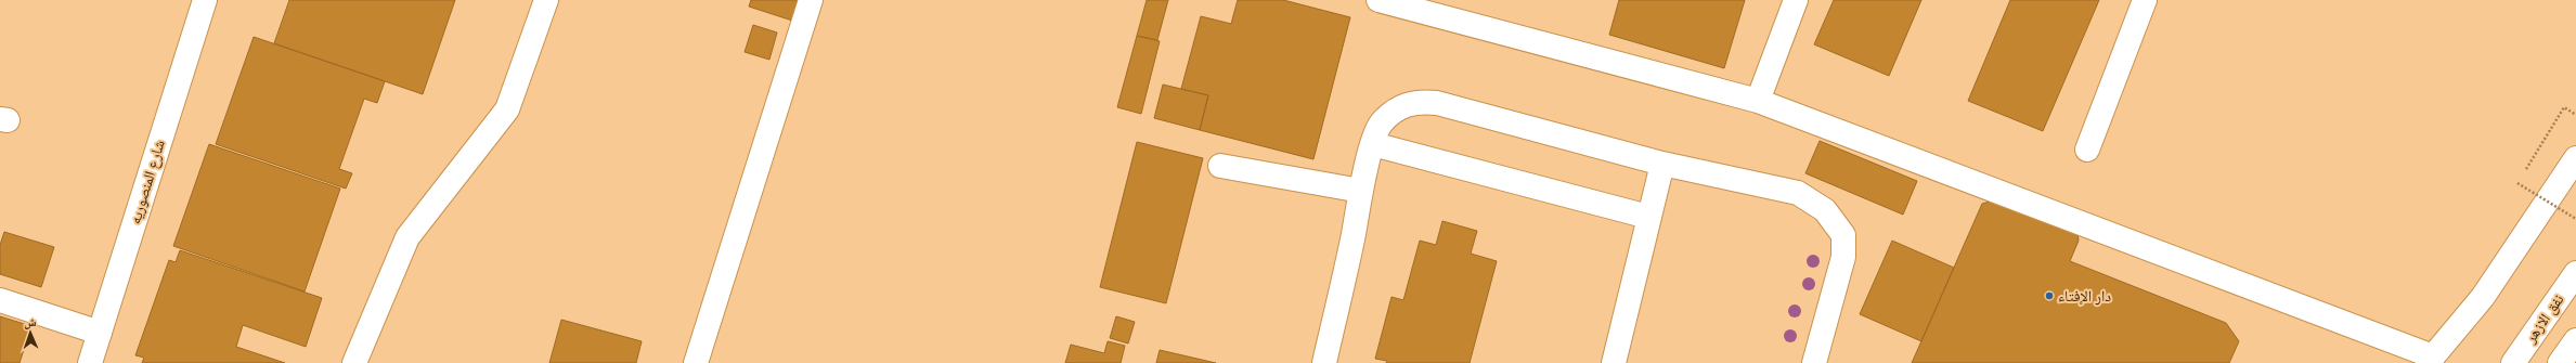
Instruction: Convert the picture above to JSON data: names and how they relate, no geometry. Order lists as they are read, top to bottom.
{
  "streets": {
    "main road": ["شارع المنصوريه", "نفق الازهر"]
  },
  "places": ["دار الإفتاء"],
  "north": "top"
}
